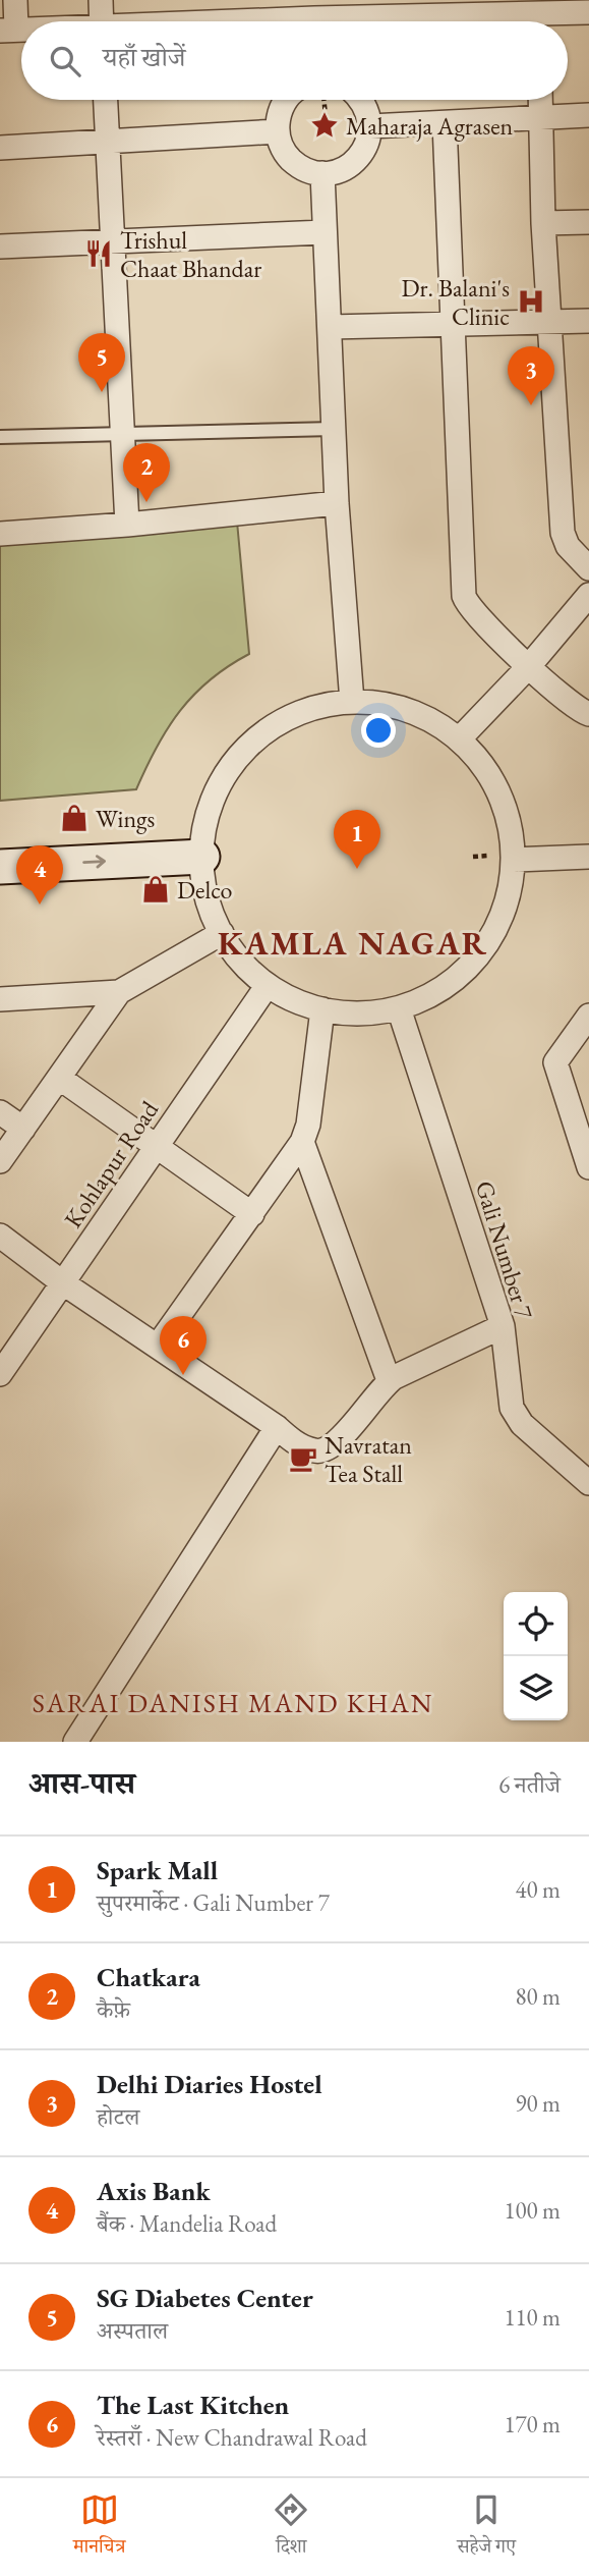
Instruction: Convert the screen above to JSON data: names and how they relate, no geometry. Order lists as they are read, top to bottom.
{
  "streets": {
    "street": ["Kohlapur Road", "Gali Number 7"]
  },
  "districts": ["KAMLA NAGAR", "SARAI DANISH MAND KHAN"],
  "places": {
    "place": ["Maharaja Agrasen"],
    "restaurant": ["Trishul Chaat Bhandar"],
    "hospital": ["Dr. Balani's Clinic"],
    "shop": ["Wings", "Delco"],
    "cafe": ["Navratan Tea Stall"]
  },
  "page": {
    "search": "यहाँ खोजें",
    "pins": [
      "5",
      "3",
      "2",
      "1",
      "4",
      "6"
    ],
    "heading": ["आस-पास", "6 नतीजे"],
    "list": [
      {
        "mark": "1",
        "name": "Spark Mall",
        "note": "सुपरमार्केट · Gali Number 7",
        "value": "40 m"
      },
      {
        "mark": "2",
        "name": "Chatkara",
        "note": "कैफ़े",
        "value": "80 m"
      },
      {
        "mark": "3",
        "name": "Delhi Diaries Hostel",
        "note": "होटल",
        "value": "90 m"
      },
      {
        "mark": "4",
        "name": "Axis Bank",
        "note": "बैंक · Mandelia Road",
        "value": "100 m"
      },
      {
        "mark": "5",
        "name": "SG Diabetes Center",
        "note": "अस्पताल",
        "value": "110 m"
      },
      {
        "mark": "6",
        "name": "The Last Kitchen",
        "note": "रेस्तराँ · New Chandrawal Road",
        "value": "170 m"
      }
    ],
    "nav": ["मानचित्र", "दिशा", "सहेजे गए"]
  }
}
